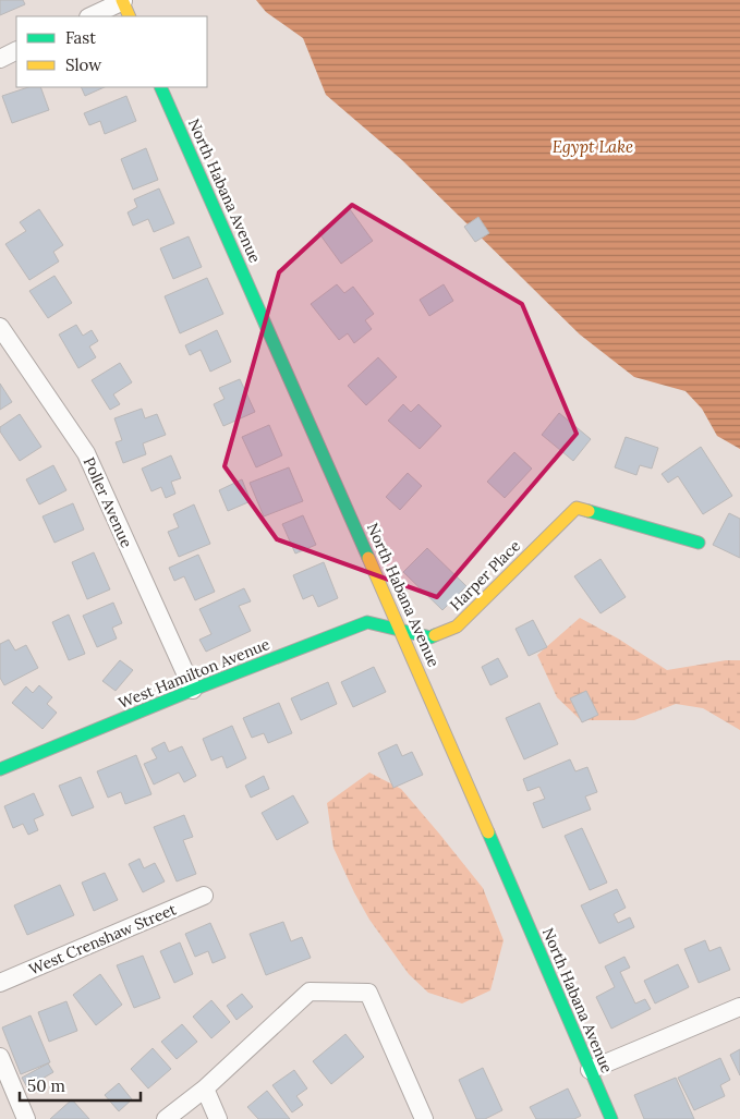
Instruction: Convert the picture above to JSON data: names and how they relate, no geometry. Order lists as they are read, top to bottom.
{
  "streets": {
    "street": [
      "North Habana Avenue",
      "Poller Avenue",
      "Harper Place",
      "West Hamilton Avenue",
      "West Crenshaw Street"
    ]
  },
  "crossings": [
    ["North Habana Avenue", "Harper Place"],
    ["North Habana Avenue", "West Hamilton Avenue"],
    ["Poller Avenue", "West Hamilton Avenue"],
    ["Harper Place", "West Hamilton Avenue"]
  ],
  "water": ["Egypt Lake"],
  "legend": ["Fast", "Slow"],
  "scale_bar": "50 m"
}
